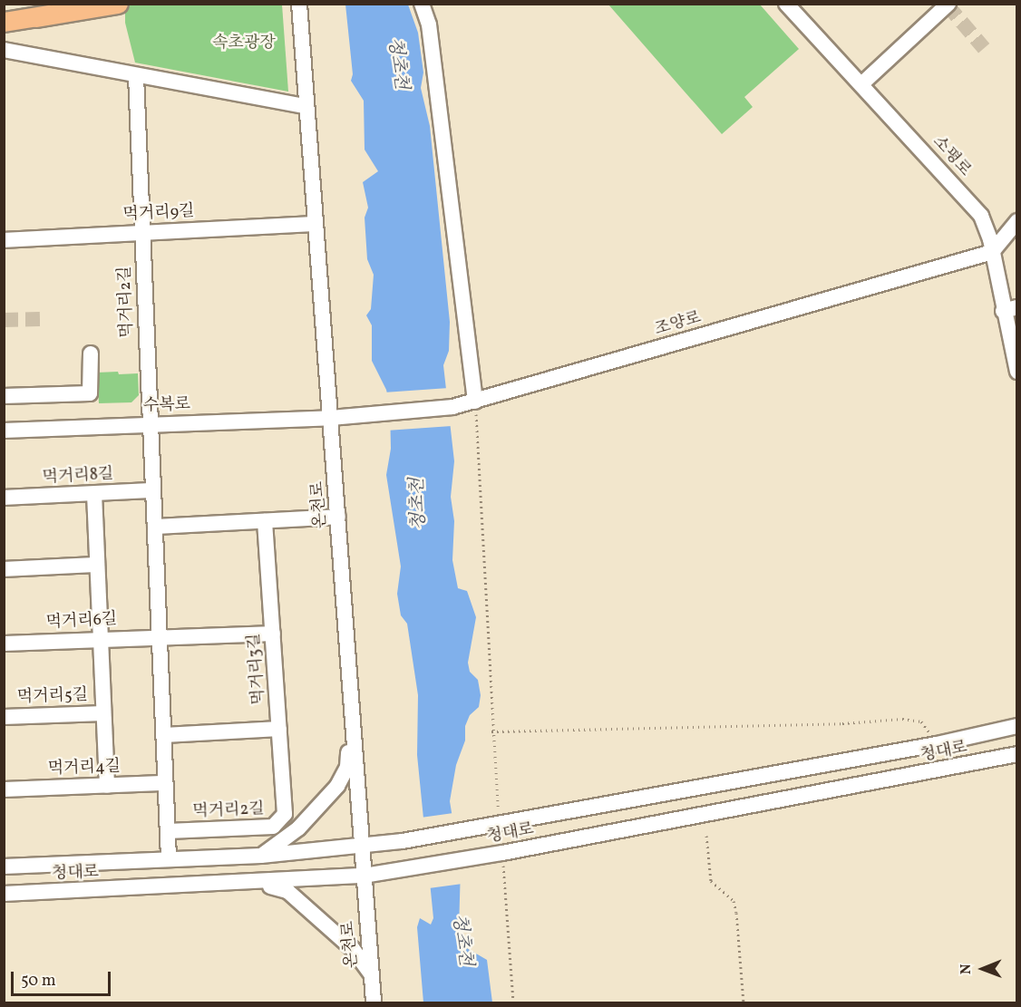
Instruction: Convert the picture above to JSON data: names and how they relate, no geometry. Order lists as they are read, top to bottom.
{
  "streets": {
    "street": [
      "소평로",
      "먹거리9길",
      "먹거리2길",
      "조양로",
      "수복로",
      "먹거리8길",
      "온천로",
      "먹거리6길",
      "먹거리3길",
      "먹거리5길",
      "청대로",
      "먹거리4길"
    ]
  },
  "crossings": [
    ["소평로", "조양로"],
    ["먹거리9길", "먹거리2길"],
    ["먹거리9길", "온천로"],
    ["먹거리2길", "수복로"],
    ["먹거리2길", "먹거리8길"],
    ["먹거리2길", "먹거리6길"],
    ["먹거리2길", "먹거리3길"],
    ["먹거리2길", "청대로"],
    ["먹거리2길", "먹거리4길"],
    ["조양로", "수복로"],
    ["조양로", "온천로"],
    ["수복로", "온천로"],
    ["온천로", "청대로"]
  ],
  "water": ["청초천"],
  "parks": ["속초광장"],
  "scale_bar": "50 m",
  "north": "left"
}
